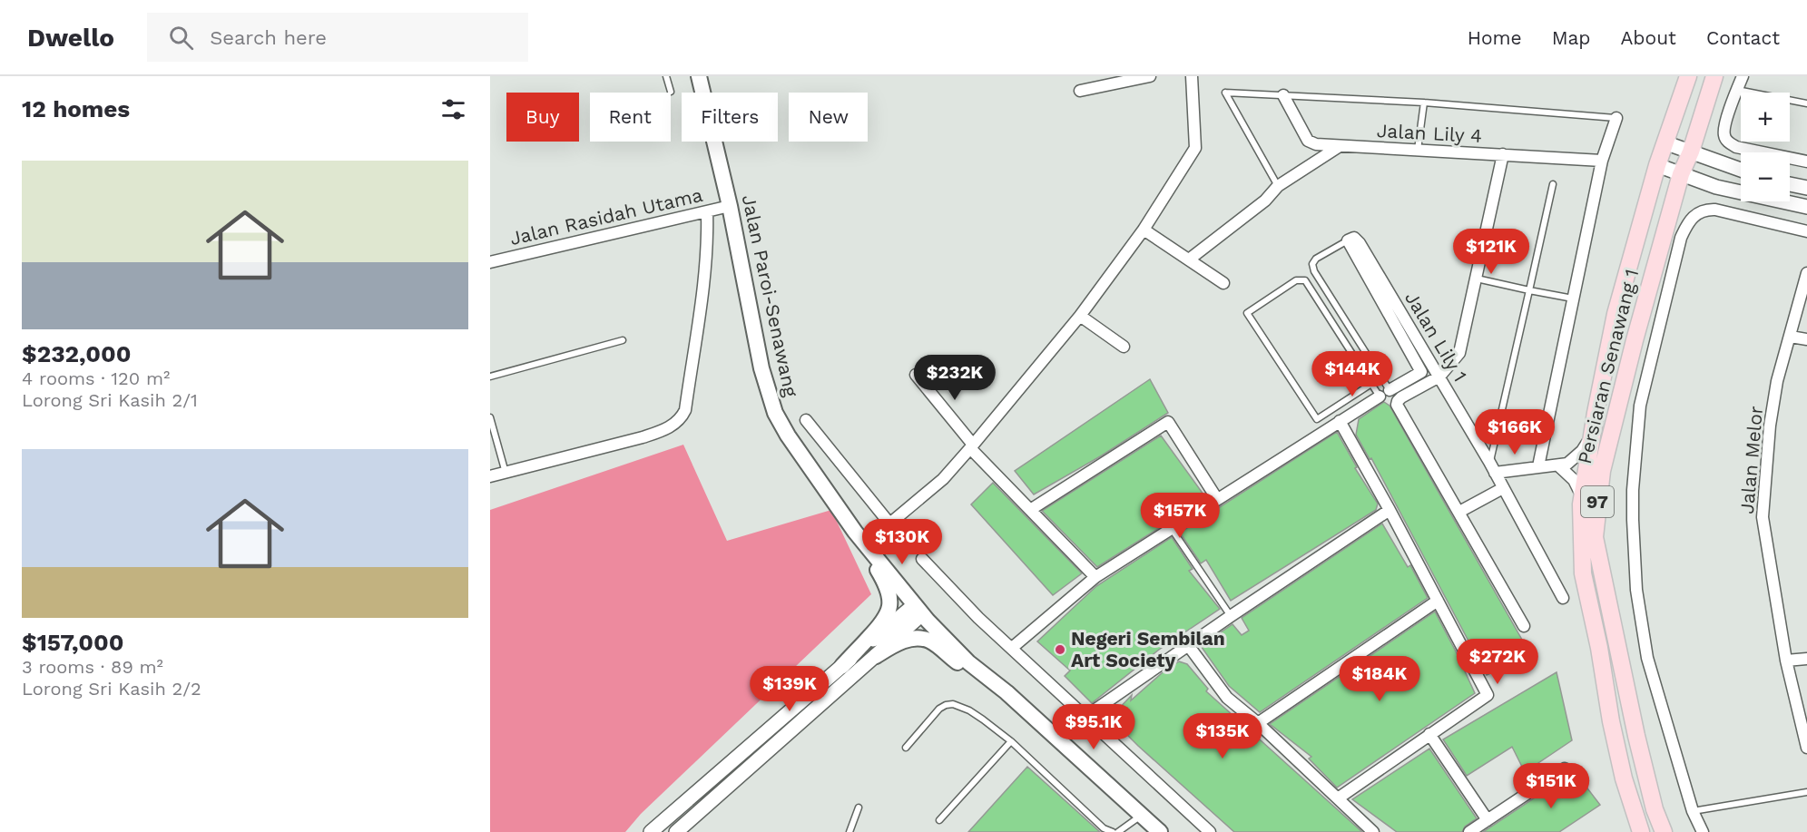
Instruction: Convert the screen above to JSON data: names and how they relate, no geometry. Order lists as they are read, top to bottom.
{
  "streets": {
    "main road": ["Jalan Paroi-Senawang", "Persiaran Senawang 1", "97"],
    "street": [
      "Jalan Lily 4",
      "Jalan Rasidah Utama",
      "Jalan Lily 1",
      "Jalan Melor"
    ]
  },
  "crossings": [
    ["Jalan Rasidah Utama", "Jalan Paroi-Senawang"]
  ],
  "places": ["Negeri Sembilan Art Society"],
  "page": {
    "header": "Dwello",
    "search": "Search here",
    "nav": [
      "Home",
      "Map",
      "About",
      "Contact"
    ],
    "heading": "12 homes",
    "map_buttons": ["+", "−"],
    "chip": [
      "Buy",
      "Rent",
      "Filters",
      "New"
    ],
    "list": [
      {
        "name": "$232,000",
        "note": "4 rooms · 120 m² · Lorong Sri Kasih 2/1"
      },
      {
        "name": "$157,000",
        "note": "3 rooms · 89 m² · Lorong Sri Kasih 2/2"
      }
    ],
    "price": [
      "$121K",
      "$144K",
      "$232K",
      "$166K",
      "$157K",
      "$130K",
      "$272K",
      "$184K",
      "$139K",
      "$95.1K",
      "$135K",
      "$151K"
    ]
  }
}
